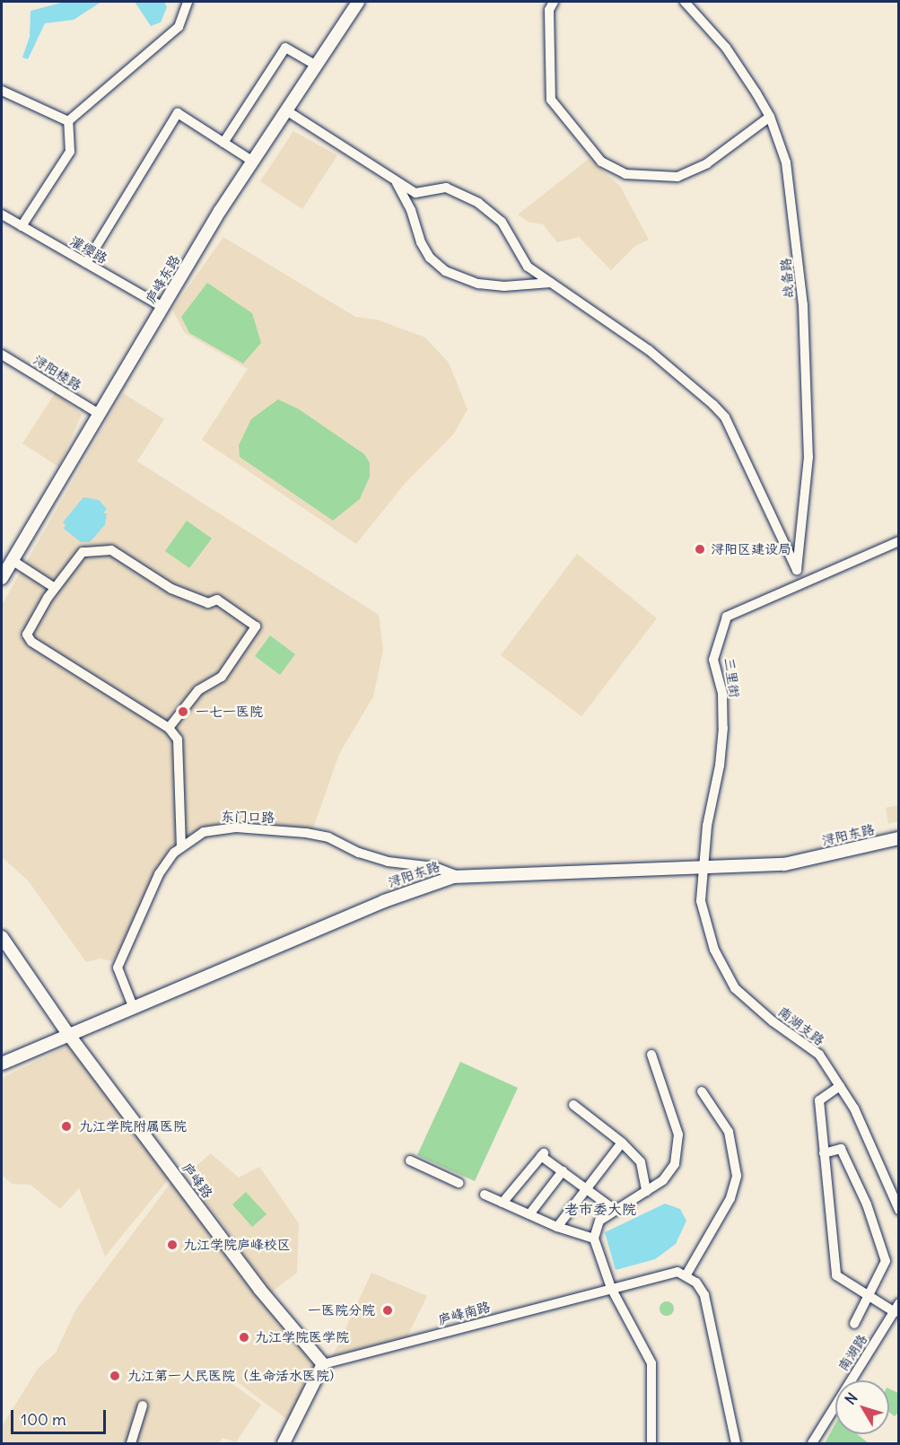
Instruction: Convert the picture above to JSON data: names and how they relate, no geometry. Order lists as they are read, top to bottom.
{
  "streets": {
    "main road": ["庐峰东路", "浔阳东路", "庐峰路"],
    "street": [
      "灌缨路",
      "战备路",
      "浔阳楼路",
      "三里街",
      "东门口路",
      "南湖支路",
      "庐峰南路",
      "南湖路"
    ]
  },
  "crossings": [
    ["灌缨路", "庐峰东路"],
    ["战备路", "三里街"],
    ["庐峰东路", "浔阳楼路"],
    ["三里街", "浔阳东路"],
    ["三里街", "南湖支路"],
    ["东门口路", "浔阳东路"],
    ["浔阳东路", "南湖支路"],
    ["浔阳东路", "庐峰路"],
    ["庐峰路", "庐峰南路"]
  ],
  "districts": ["老市委大院"],
  "places": [
    "浔阳区建设局",
    "一七一医院",
    "九江学院附属医院",
    "九江学院庐峰校区",
    "一医院分院",
    "九江学院医学院",
    "九江第一人民医院（生命活水医院）"
  ],
  "scale_bar": "100 m",
  "north": "top left"
}
